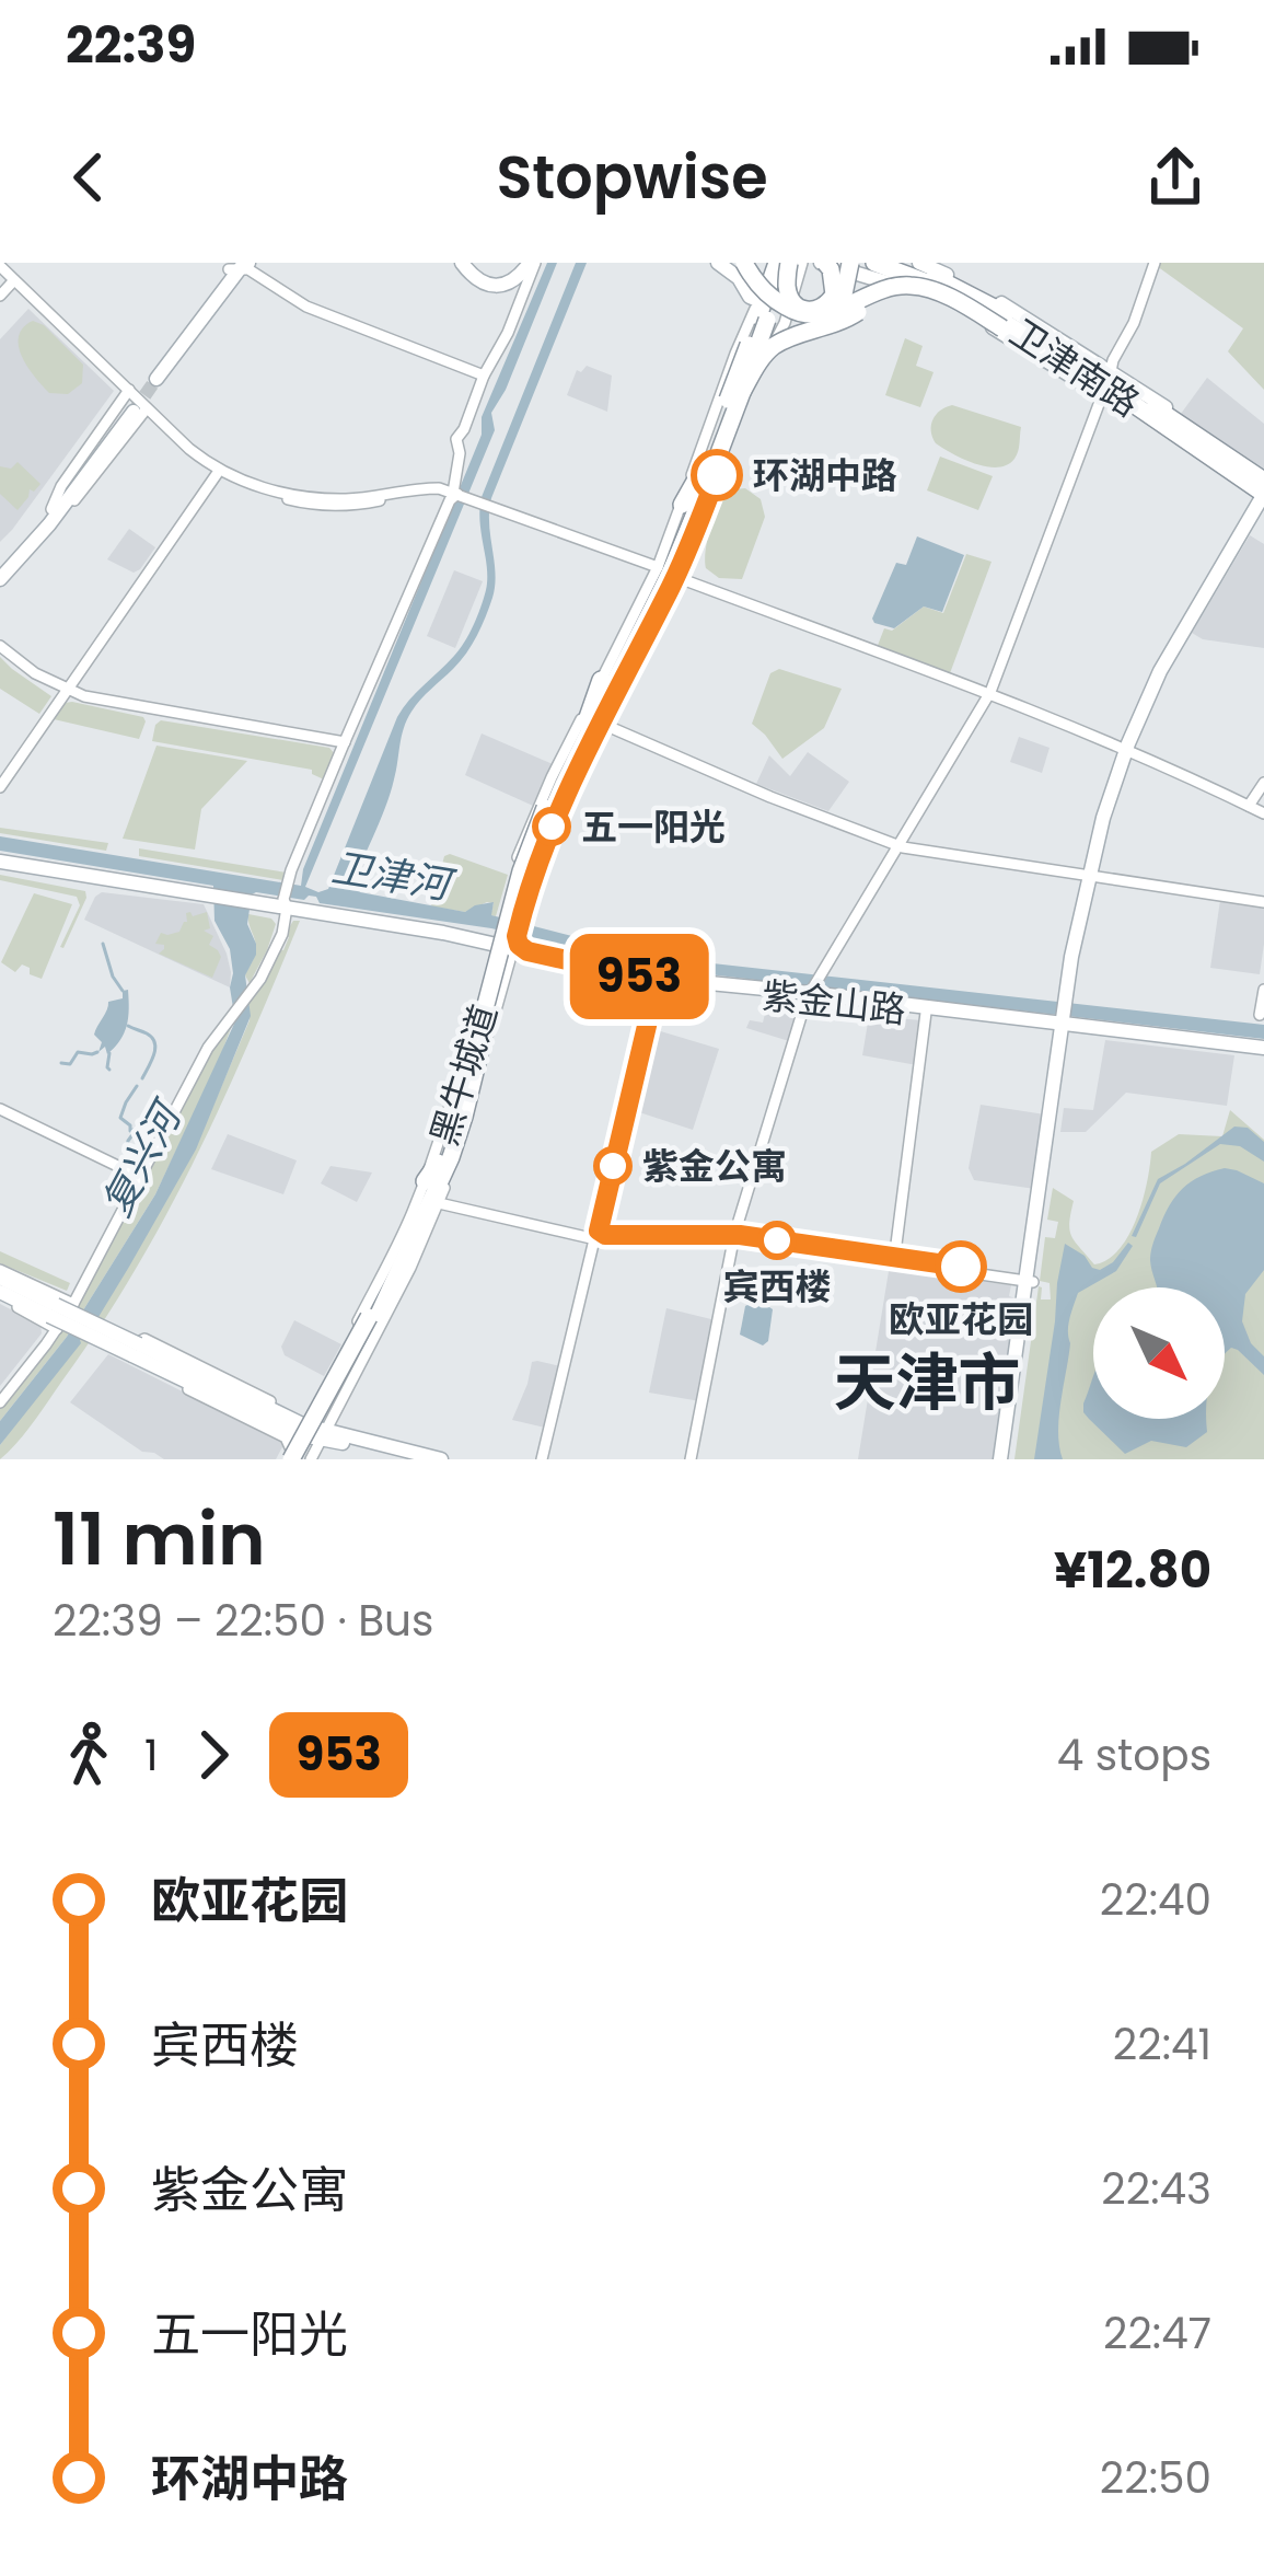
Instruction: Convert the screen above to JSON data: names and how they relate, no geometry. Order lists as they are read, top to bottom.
{
  "streets": {
    "highway": ["卫津南路", "黑牛城道"],
    "main road": ["紫金山路"]
  },
  "districts": ["天津市"],
  "water": ["卫津河", "复兴河"],
  "places": [
    "环湖中路",
    "五一阳光",
    "紫金公寓",
    "宾西楼",
    "欧亚花园"
  ],
  "lines": ["bus line 953"],
  "north": "bottom right",
  "page": {
    "status": "22:39",
    "header": "Stopwise",
    "on_map": "953",
    "heading": ["11 min", "22:39 – 22:50 · Bus", "¥12.80"],
    "legs": ["1", "953", "4 stops"],
    "list": [
      {
        "name": "欧亚花园",
        "value": "22:40"
      },
      {
        "name": "宾西楼",
        "value": "22:41"
      },
      {
        "name": "紫金公寓",
        "value": "22:43"
      },
      {
        "name": "五一阳光",
        "value": "22:47"
      },
      {
        "name": "环湖中路",
        "value": "22:50"
      }
    ]
  }
}
